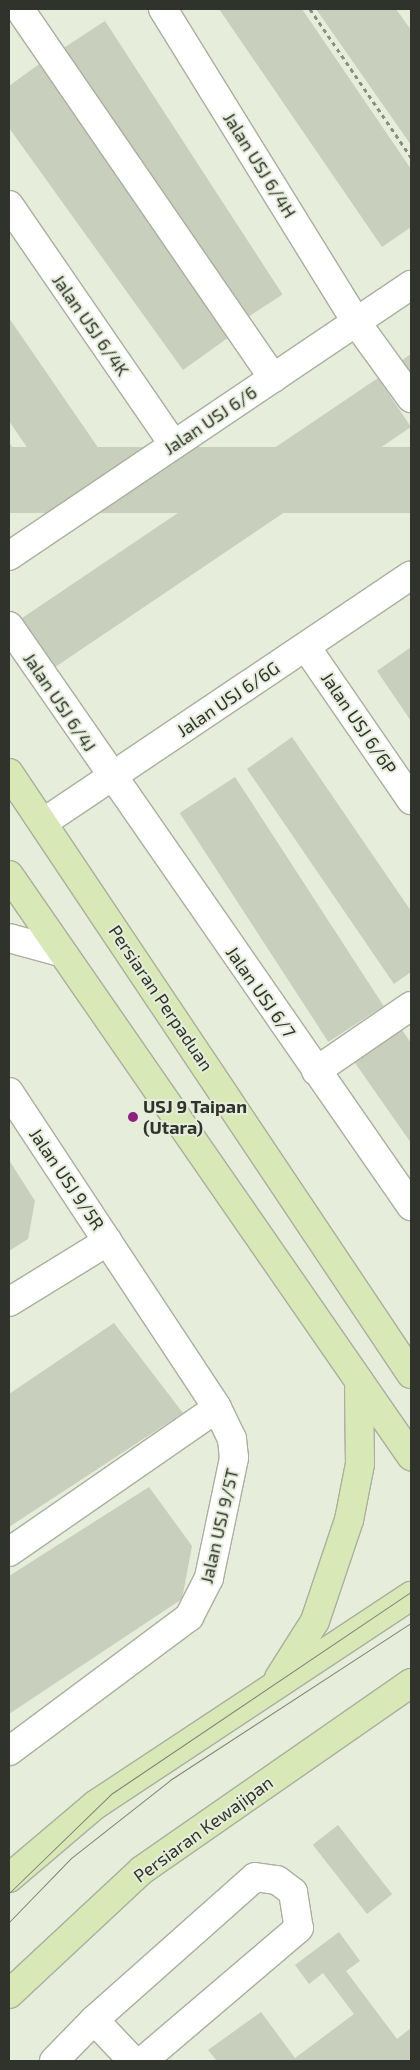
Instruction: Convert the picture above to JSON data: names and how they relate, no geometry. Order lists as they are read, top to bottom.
{
  "streets": {
    "main road": ["Persiaran Perpaduan", "Persiaran Kewajipan"],
    "street": [
      "Jalan USJ 6/4H",
      "Jalan USJ 6/4K",
      "Jalan USJ 6/6",
      "Jalan USJ 6/6G",
      "Jalan USJ 6/4J",
      "Jalan USJ 6/6P",
      "Jalan USJ 6/7",
      "Jalan USJ 9/5R",
      "Jalan USJ 9/5T"
    ]
  },
  "crossings": [
    ["Jalan USJ 6/4H", "Jalan USJ 6/6"],
    ["Jalan USJ 6/4K", "Jalan USJ 6/6"],
    ["Jalan USJ 6/6G", "Jalan USJ 6/4J"],
    ["Jalan USJ 6/6G", "Jalan USJ 6/6P"],
    ["Jalan USJ 6/6G", "Jalan USJ 6/7"],
    ["Jalan USJ 6/6G", "Persiaran Perpaduan"],
    ["Jalan USJ 6/4J", "Jalan USJ 6/7"],
    ["Jalan USJ 9/5R", "Jalan USJ 9/5T"]
  ],
  "places": ["USJ 9 Taipan (Utara)"]
}
